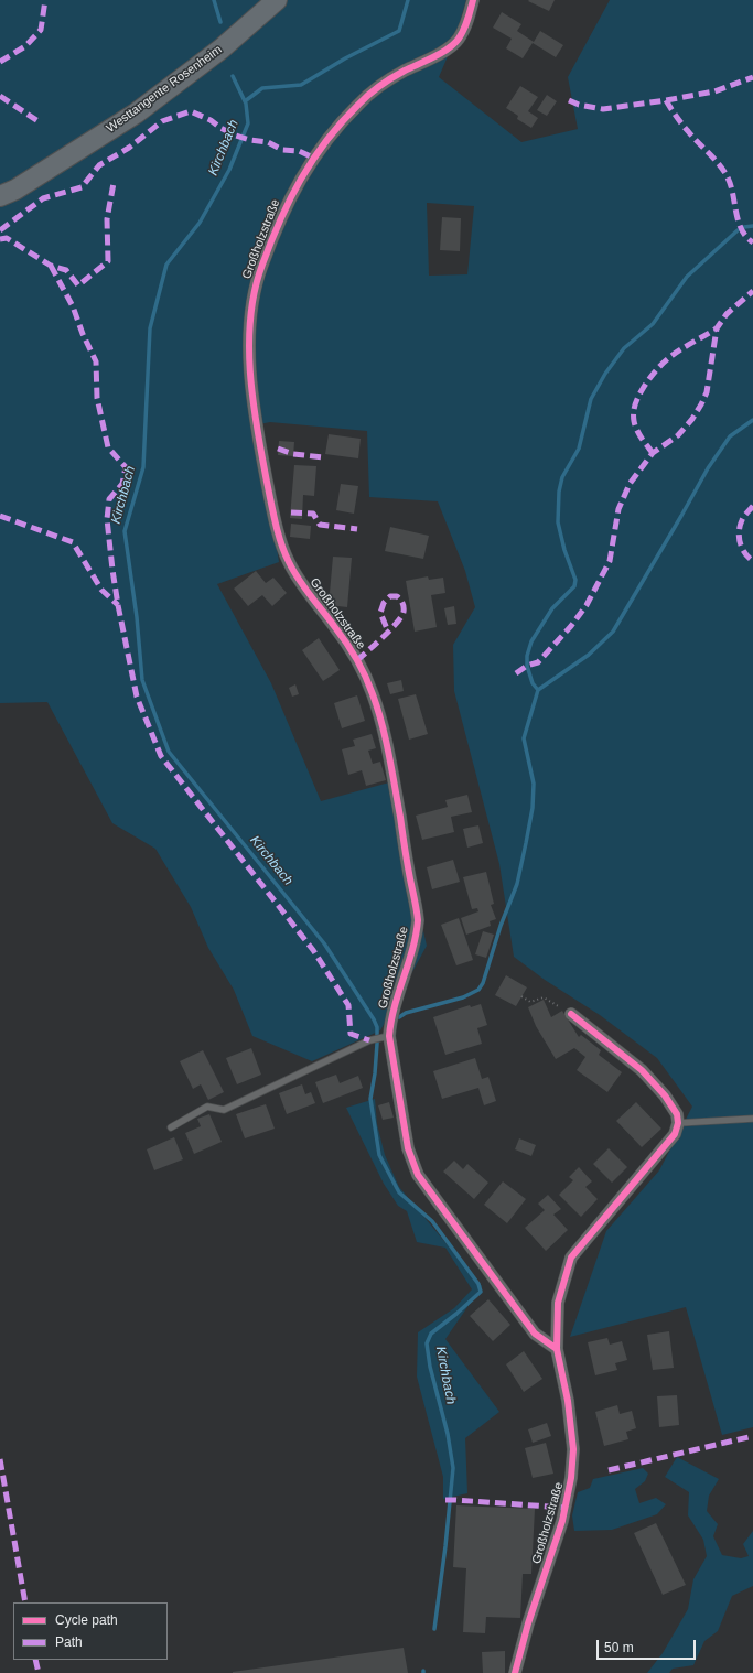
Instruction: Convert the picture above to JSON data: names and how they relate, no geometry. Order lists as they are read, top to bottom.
{
  "streets": {
    "highway": ["Westtangente Rosenheim"],
    "street": ["Großholzstraße"]
  },
  "water": ["Kirchbach"],
  "legend": ["Cycle path", "Path"],
  "scale_bar": "50 m"
}
